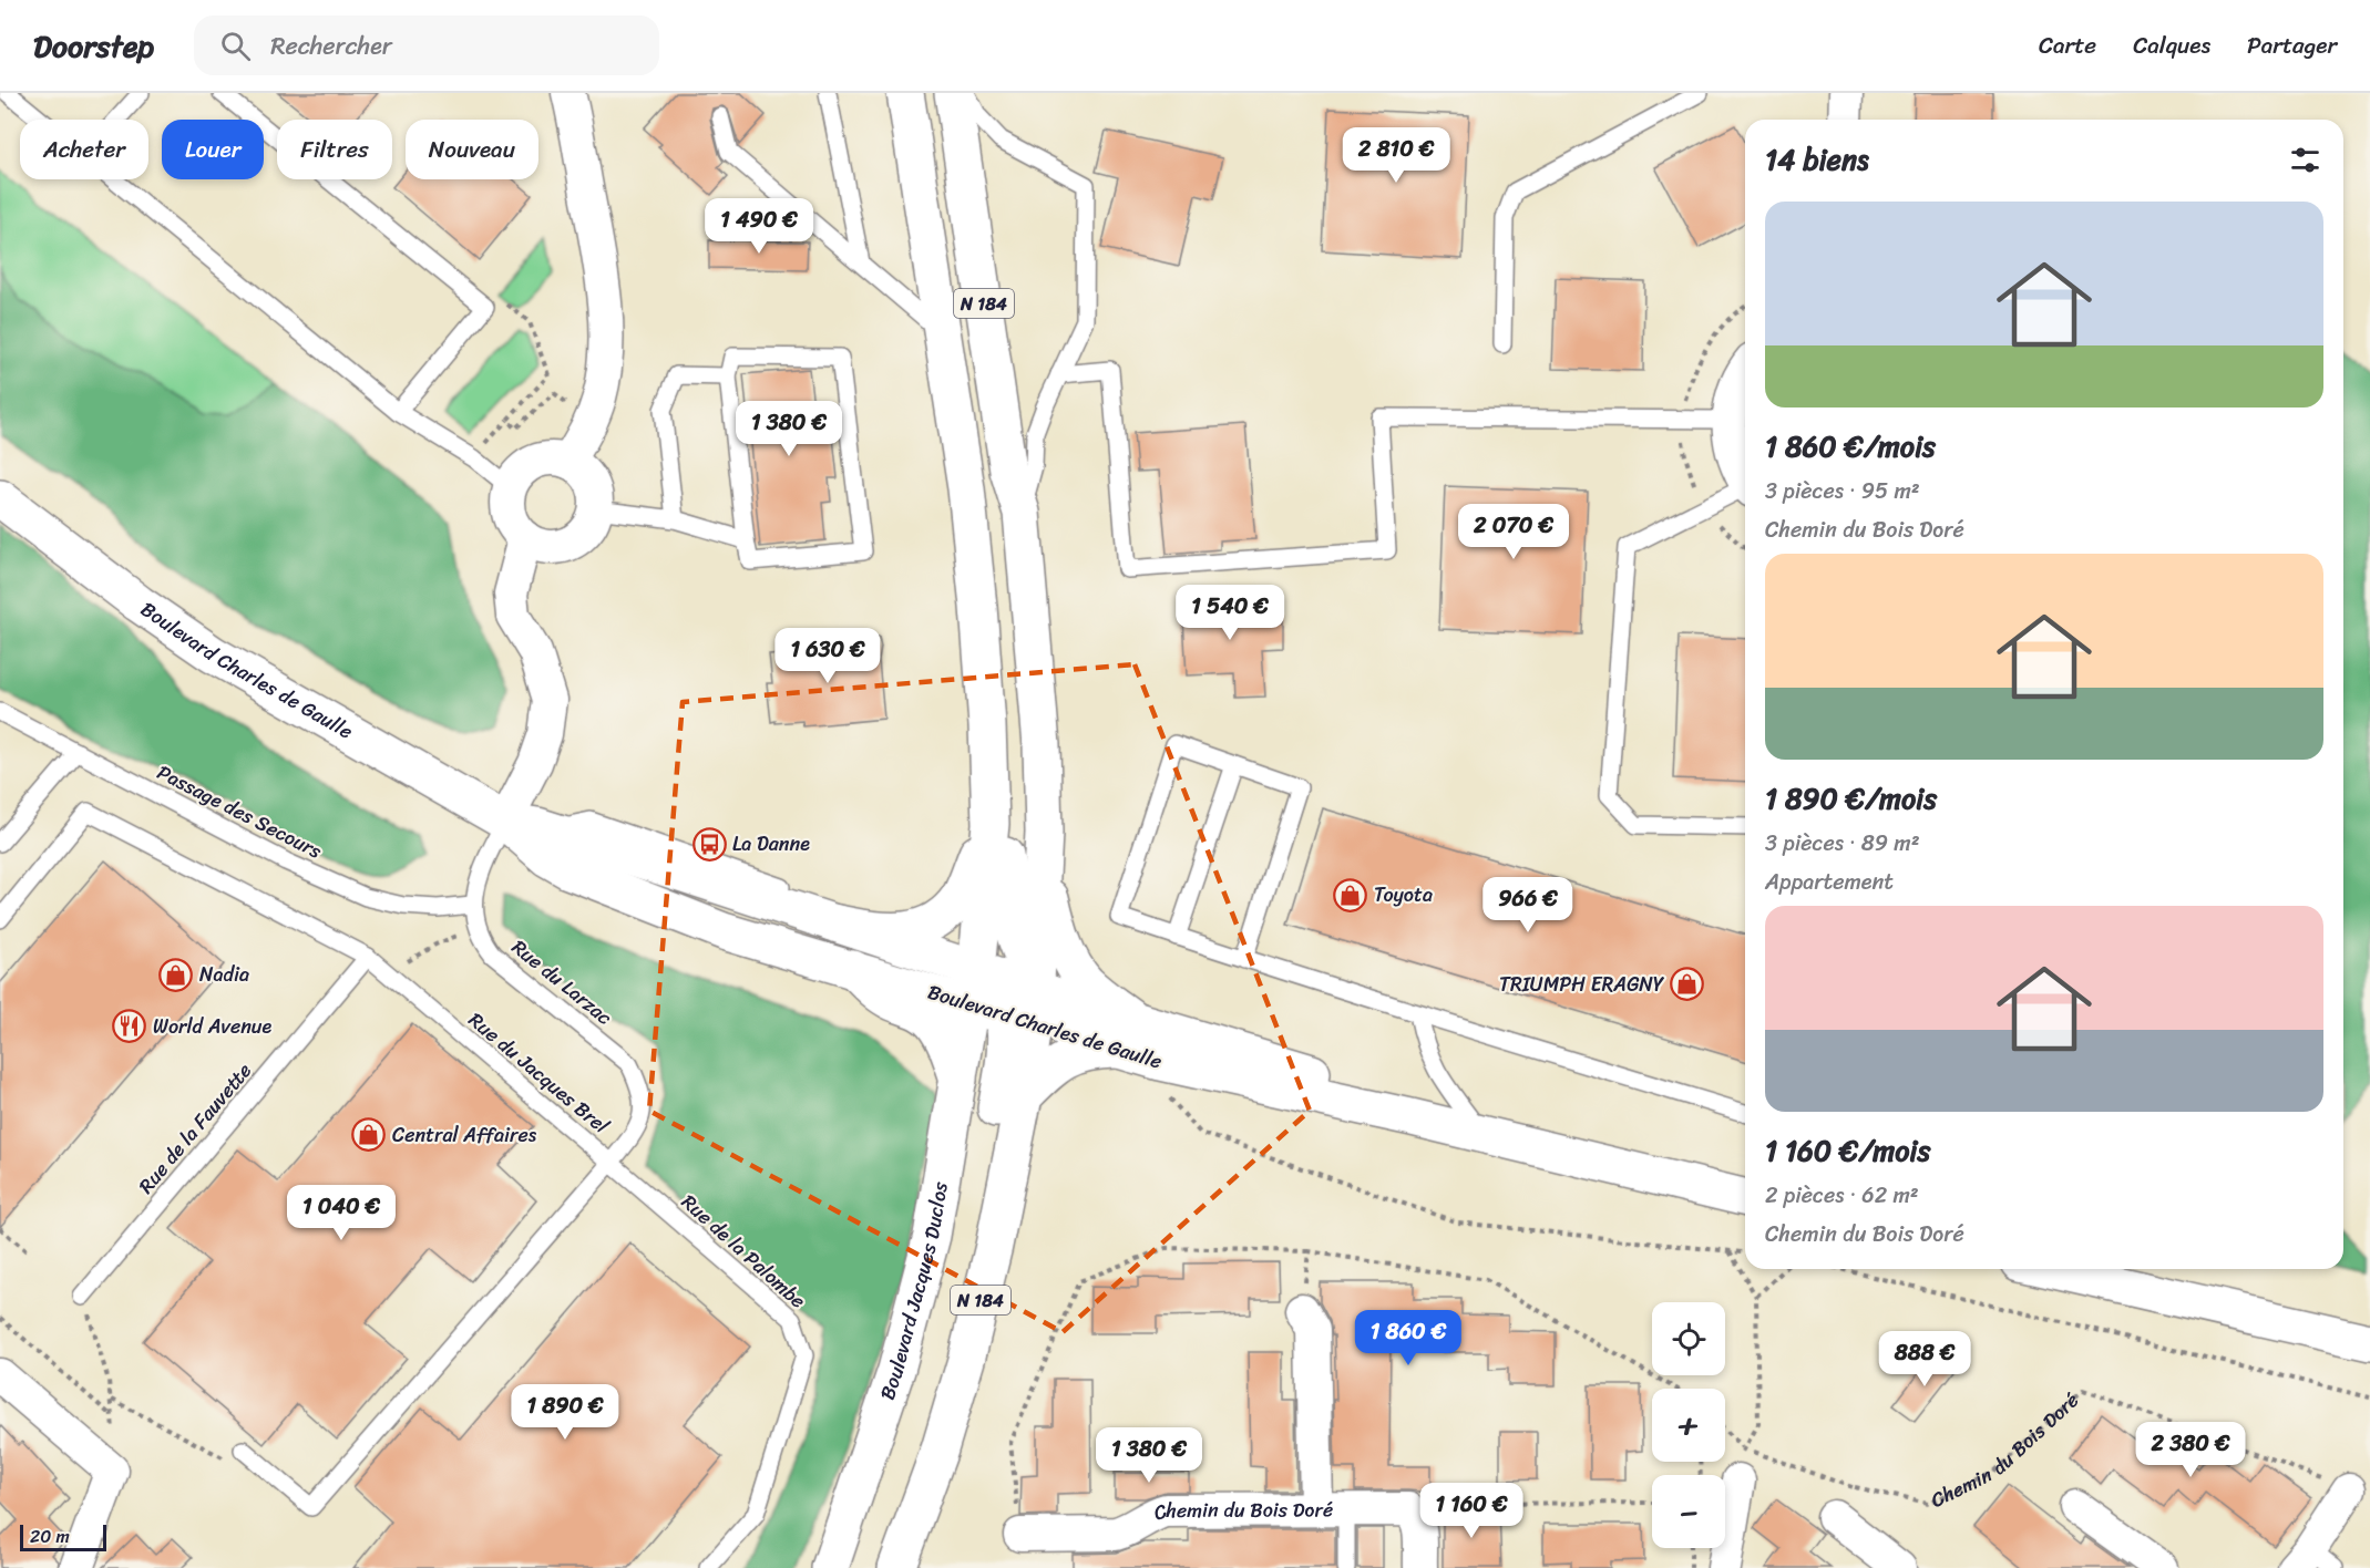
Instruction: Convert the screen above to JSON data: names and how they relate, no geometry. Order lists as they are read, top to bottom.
{
  "streets": {
    "main road": ["N 184", "Boulevard Charles de Gaulle", "Boulevard Jacques Duclos"],
    "street": ["Chemin du Bois Doré"],
    "lane": [
      "Passage des Secours",
      "Rue du Larzac",
      "Rue du Jacques Brel",
      "Rue de la Fauvette",
      "Rue de la Palombe"
    ]
  },
  "crossings": [
    ["N 184", "Boulevard Charles de Gaulle"],
    ["N 184", "Boulevard Jacques Duclos"],
    ["Boulevard Charles de Gaulle", "Boulevard Jacques Duclos"],
    ["Passage des Secours", "Rue du Larzac"],
    ["Rue du Larzac", "Rue du Jacques Brel"],
    ["Rue du Larzac", "Rue de la Palombe"],
    ["Rue du Jacques Brel", "Rue de la Fauvette"],
    ["Rue du Jacques Brel", "Rue de la Palombe"]
  ],
  "places": {
    "bus stop": ["La Danne"],
    "shop": [
      "Toyota",
      "Nadia",
      "TRIUMPH ERAGNY",
      "Central Affaires"
    ],
    "restaurant": ["World Avenue"]
  },
  "scale_bar": "20 m",
  "page": {
    "header": "Doorstep",
    "search": "Rechercher",
    "nav": ["Carte", "Calques", "Partager"],
    "chip": [
      "Acheter",
      "Louer",
      "Filtres",
      "Nouveau"
    ],
    "heading": "14 biens",
    "price": [
      "2 810 €",
      "1 490 €",
      "1 380 €",
      "2 070 €",
      "1 540 €",
      "1 630 €",
      "966 €",
      "1 040 €",
      "1 860 €",
      "888 €",
      "1 890 €",
      "2 380 €",
      "1 380 €",
      "1 160 €"
    ],
    "list": [
      {
        "name": "1 860 €/mois",
        "note": "3 pièces · 95 m² · Chemin du Bois Doré"
      },
      {
        "name": "1 890 €/mois",
        "note": "3 pièces · 89 m² · Appartement"
      },
      {
        "name": "1 160 €/mois",
        "note": "2 pièces · 62 m² · Chemin du Bois Doré"
      }
    ],
    "map_buttons": ["+", "−"],
    "scale": "20 m"
  }
}
